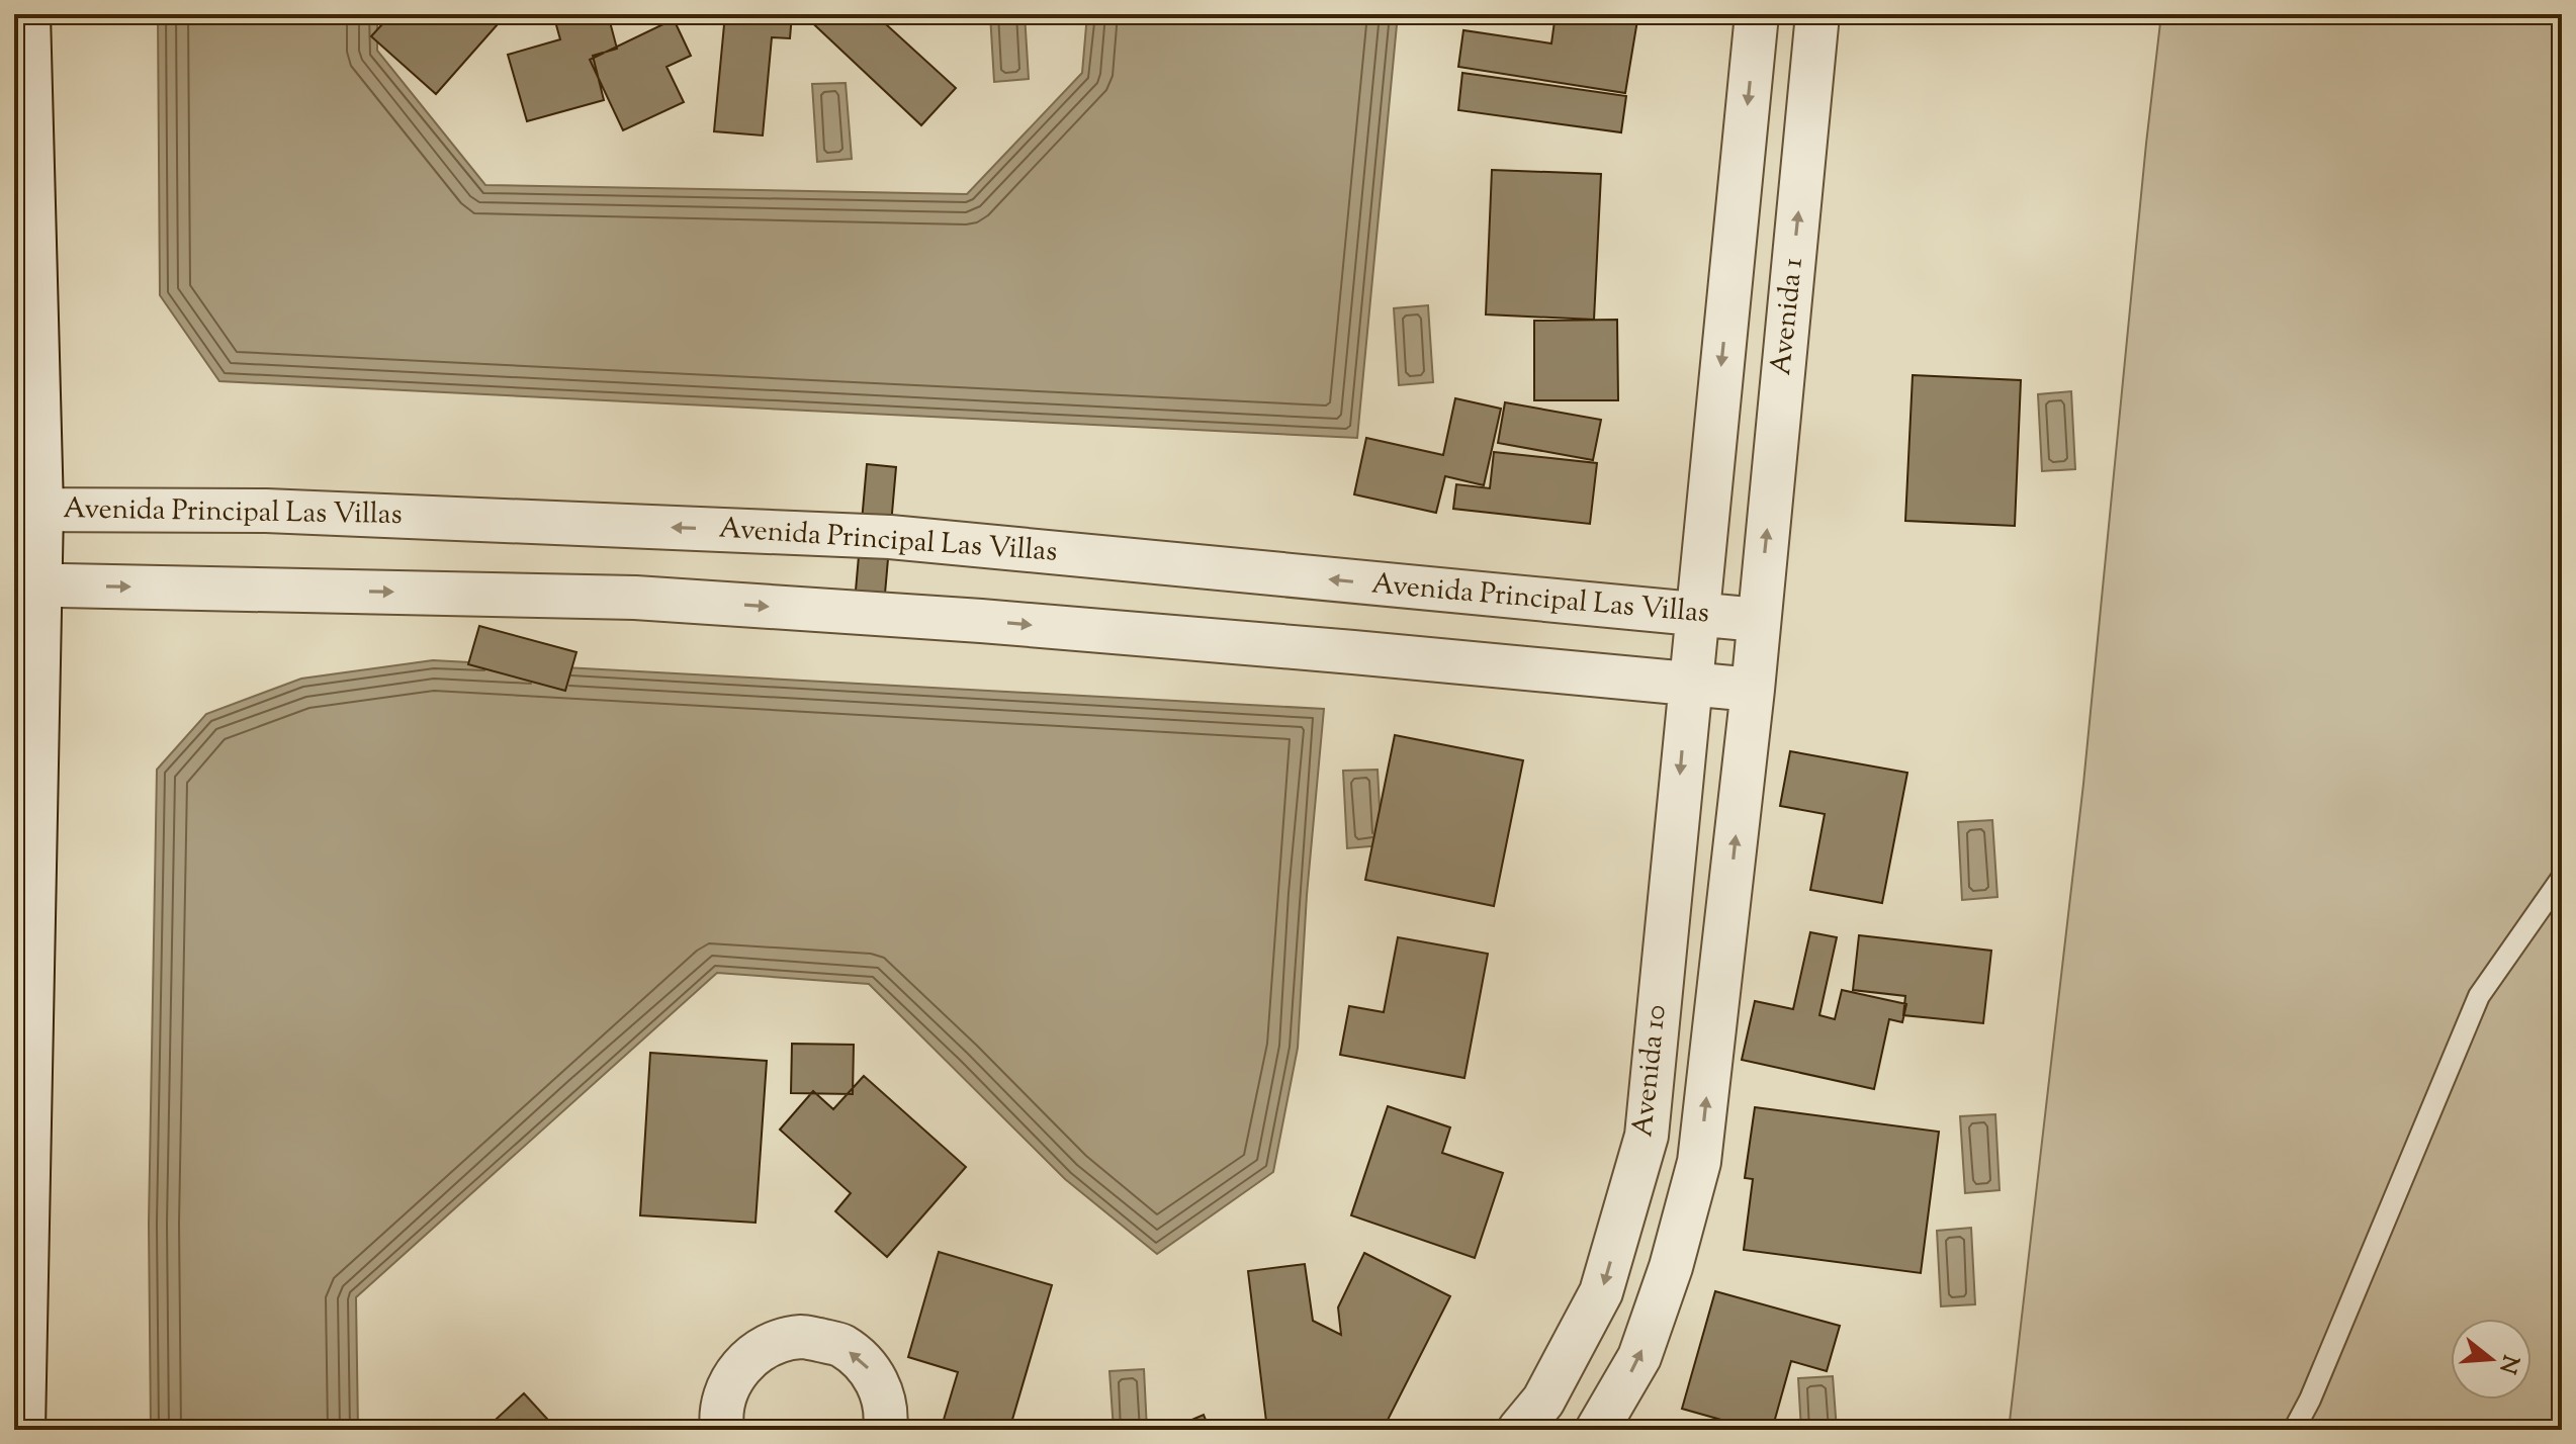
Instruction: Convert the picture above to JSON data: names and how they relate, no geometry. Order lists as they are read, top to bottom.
{
  "streets": {
    "street": ["Avenida 1", "Avenida Principal Las Villas", "Avenida 10"]
  },
  "crossings": [
    ["Avenida 1", "Avenida Principal Las Villas"],
    ["Avenida 1", "Avenida 10"],
    ["Avenida Principal Las Villas", "Avenida 10"]
  ],
  "north": "right"
}
